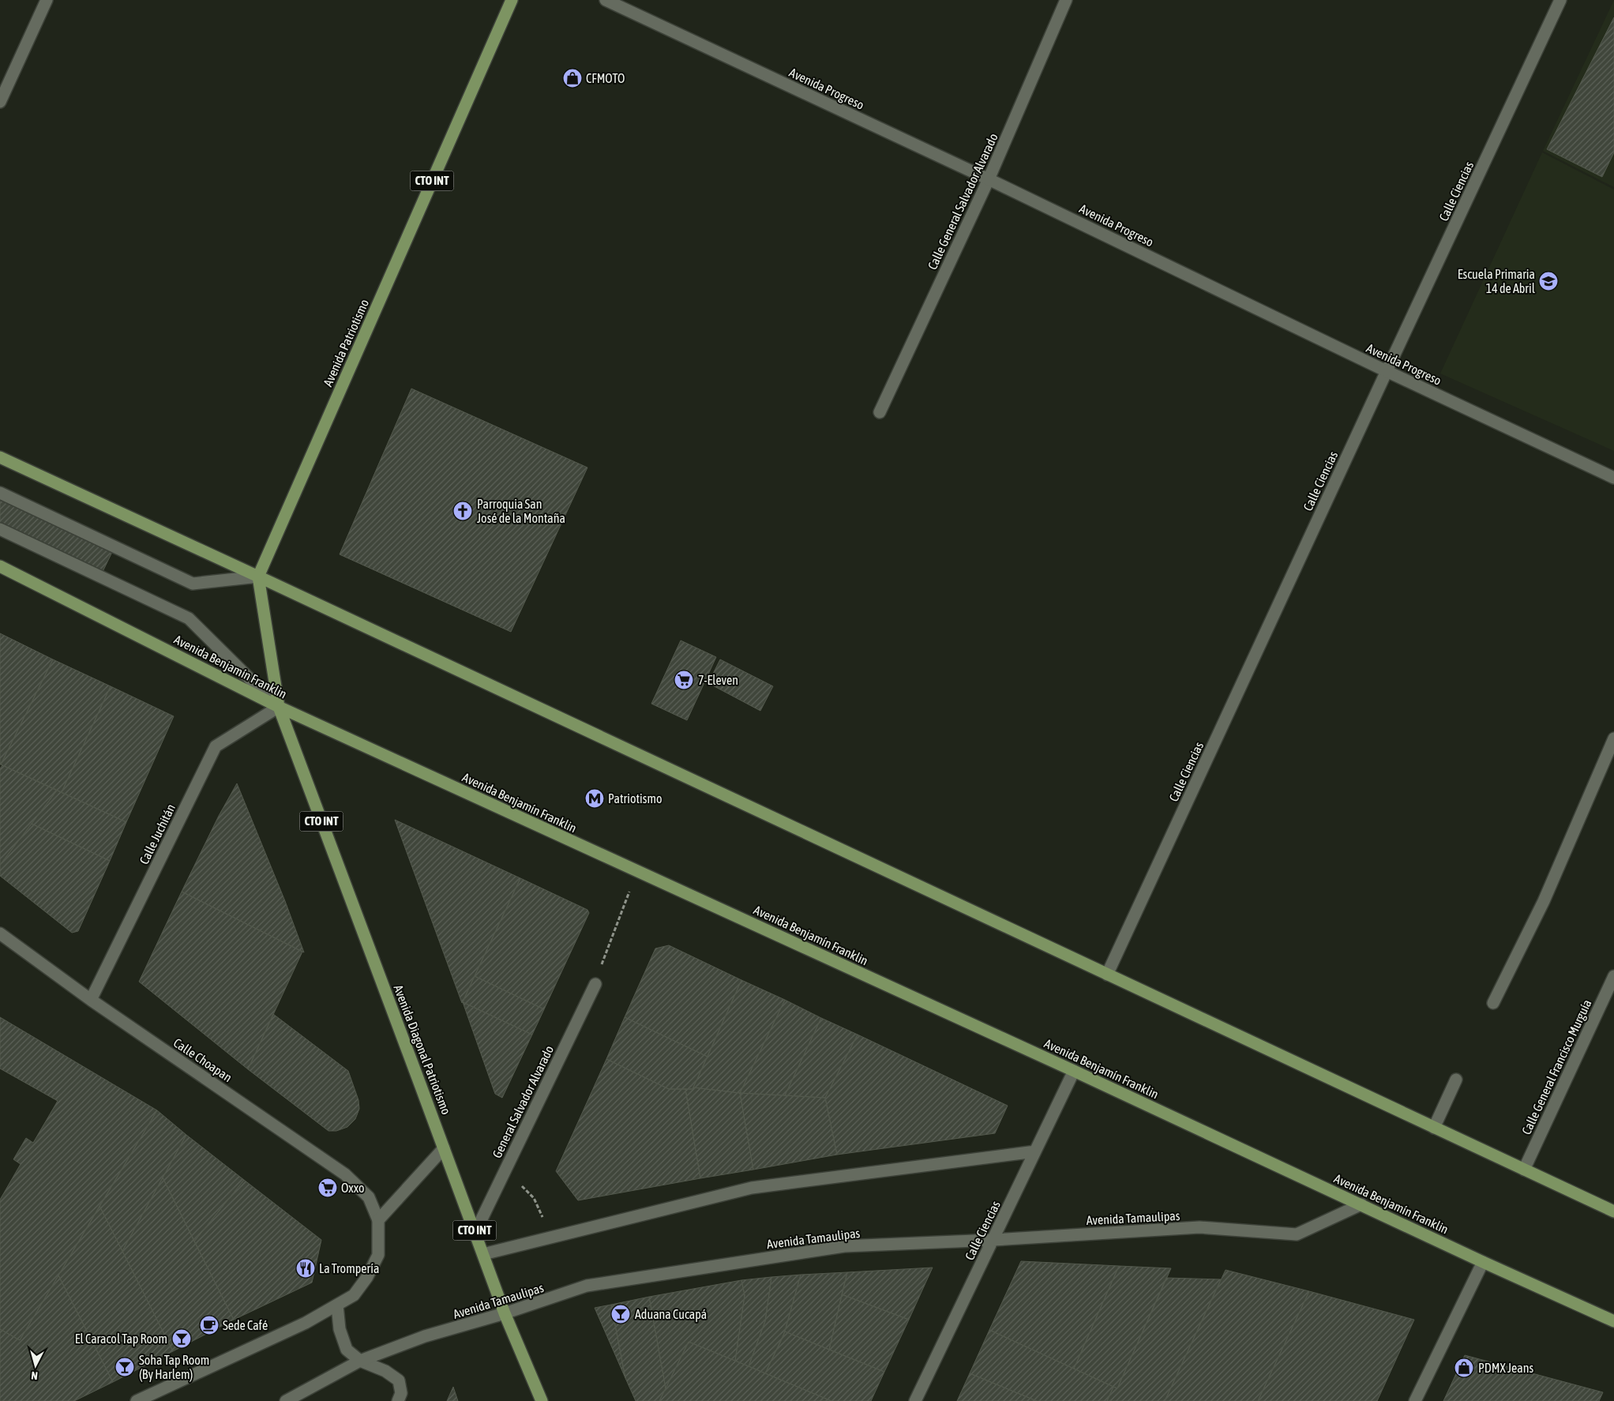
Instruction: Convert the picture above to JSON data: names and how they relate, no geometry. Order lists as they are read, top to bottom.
{
  "streets": {
    "main road": [
      "CTO INT",
      "Avenida Patriotismo",
      "Avenida Benjamín Franklin",
      "Avenida Diagonal Patriotismo"
    ],
    "street": [
      "Avenida Progreso",
      "Calle Ciencias",
      "Calle General Salvador Alvarado",
      "Calle Juchitán",
      "Calle Choapan",
      "Calle General Francisco Murguía",
      "General Salvador Alvarado",
      "Avenida Tamaulipas"
    ]
  },
  "crossings": [
    ["Avenida Progreso", "Calle Ciencias"],
    ["Avenida Progreso", "Calle General Salvador Alvarado"],
    ["CTO INT", "Avenida Patriotismo"],
    ["CTO INT", "Avenida Benjamín Franklin"],
    ["CTO INT", "Calle Juchitán"],
    ["CTO INT", "Avenida Diagonal Patriotismo"],
    ["Calle Ciencias", "Avenida Benjamín Franklin"],
    ["Calle Ciencias", "Avenida Tamaulipas"],
    ["Avenida Benjamín Franklin", "Calle Juchitán"],
    ["Avenida Benjamín Franklin", "Avenida Diagonal Patriotismo"],
    ["Avenida Benjamín Franklin", "Avenida Tamaulipas"],
    ["Calle Juchitán", "Avenida Diagonal Patriotismo"],
    ["Calle Juchitán", "Calle Choapan"],
    ["Avenida Diagonal Patriotismo", "General Salvador Alvarado"],
    ["Avenida Diagonal Patriotismo", "Avenida Tamaulipas"]
  ],
  "places": {
    "shop": ["CFMOTO", "PDMX Jeans"],
    "school or university": ["Escuela Primaria 14 de Abril"],
    "church": ["Parroquia San José de la Montaña"],
    "supermarket": ["7-Eleven", "Oxxo"],
    "metro station": ["Patriotismo"],
    "restaurant": ["La Trompería"],
    "bar": ["Aduana Cucapá", "El Caracol Tap Room", "Soha Tap Room (By Harlem)"],
    "cafe": ["Sede Café"]
  },
  "north": "bottom"
}
